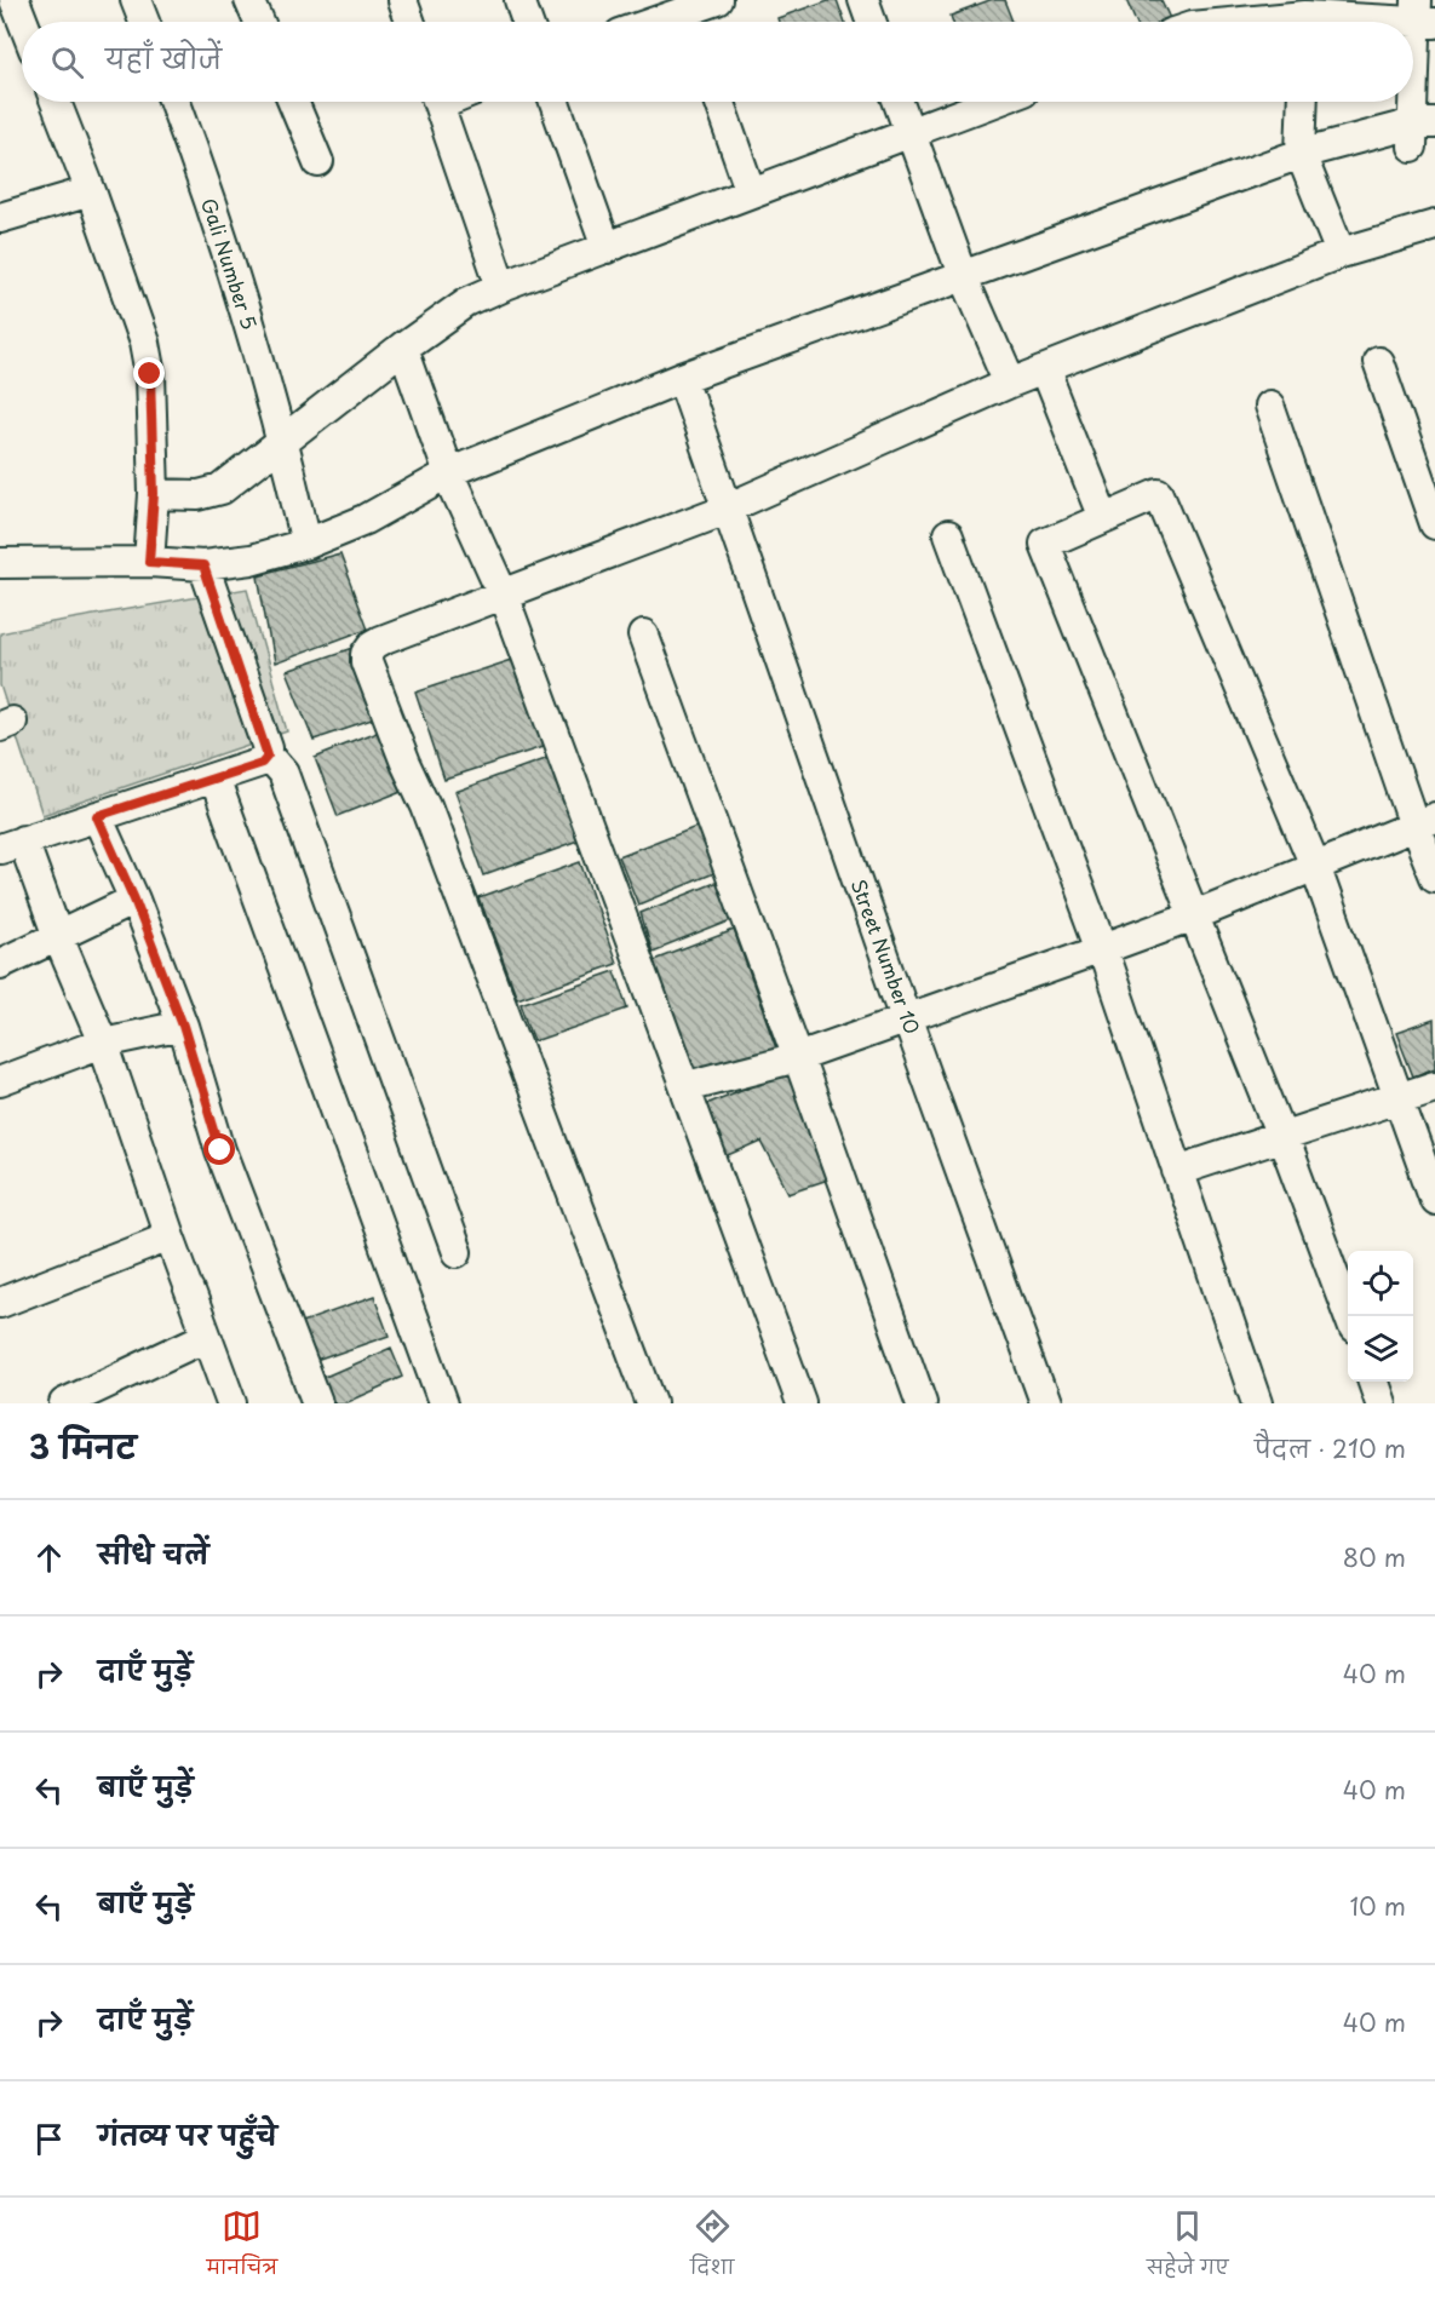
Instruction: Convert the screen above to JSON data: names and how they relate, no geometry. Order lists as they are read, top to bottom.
{
  "streets": {
    "street": ["Gali Number 5", "Street Number 10"]
  },
  "page": {
    "search": "यहाँ खोजें",
    "heading": ["3 मिनट", "पैदल · 210 m"],
    "list": [
      ["सीधे चलें", "80 m"],
      ["दाएँ मुड़ें", "40 m"],
      ["बाएँ मुड़ें", "40 m"],
      ["बाएँ मुड़ें", "10 m"],
      ["दाएँ मुड़ें", "40 m"],
      "गंतव्य पर पहुँचे"
    ],
    "nav": ["मानचित्र", "दिशा", "सहेजे गए"]
  }
}
